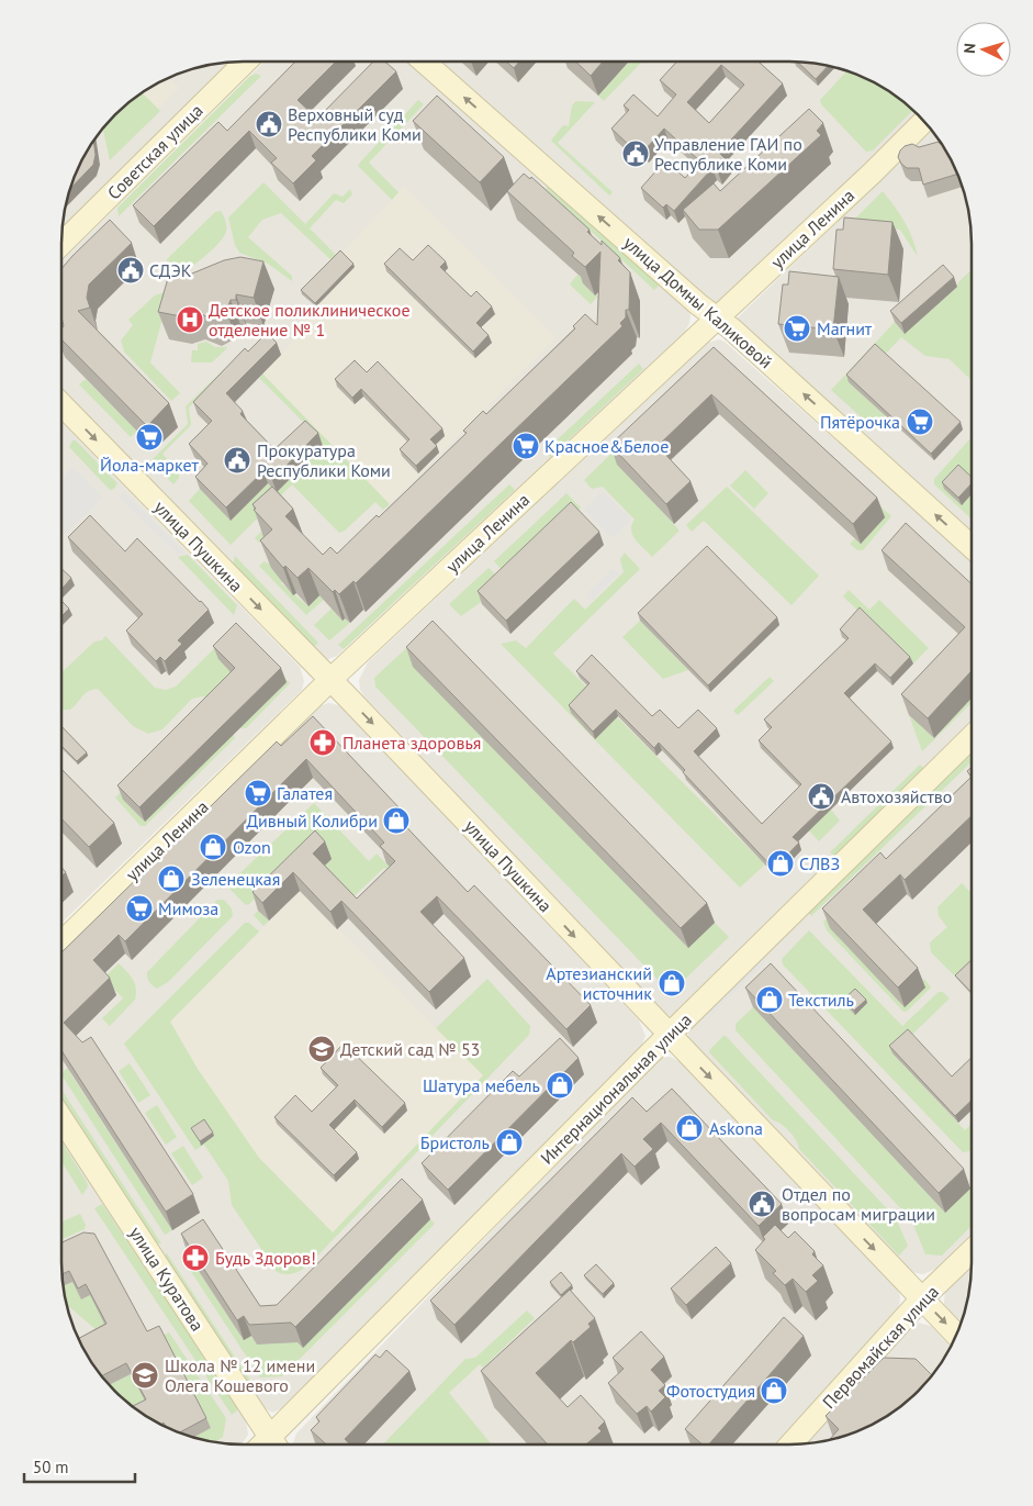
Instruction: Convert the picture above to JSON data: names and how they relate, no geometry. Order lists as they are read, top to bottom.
{
  "streets": {
    "street": [
      "Советская улица",
      "улица Ленина",
      "улица Домны Каликовой",
      "улица Пушкина",
      "Интернациональная улица",
      "улица Куратова",
      "Первомайская улица"
    ]
  },
  "crossings": [
    ["улица Ленина", "улица Домны Каликовой"],
    ["улица Ленина", "улица Пушкина"],
    ["улица Пушкина", "Интернациональная улица"],
    ["улица Пушкина", "Первомайская улица"]
  ],
  "one_way": ["улица Домны Каликовой", "улица Пушкина"],
  "places": {
    "public building": [
      "Верховный суд Республики Коми",
      "Управление ГАИ по Республике Коми",
      "СДЭК",
      "Прокуратура Республики Коми",
      "Автохозяйство",
      "Отдел по вопросам миграции"
    ],
    "hospital": ["Детское поликлиническое отделение № 1"],
    "supermarket": [
      "Магнит",
      "Пятёрочка",
      "Йола-маркет",
      "Красное&Белое",
      "Галатея",
      "Мимоза"
    ],
    "pharmacy": ["Планета здоровья", "Будь Здоров!"],
    "shop": [
      "Дивный Колибри",
      "Ozon",
      "СЛВЗ",
      "Зеленецкая",
      "Артезианский источник",
      "Текстиль",
      "Шатура мебель",
      "Askona",
      "Бристоль",
      "Фотостудия"
    ],
    "school or university": ["Детский сад № 53", "Школа № 12 имени Олега Кошевого"]
  },
  "scale_bar": "50 m",
  "north": "left"
}
